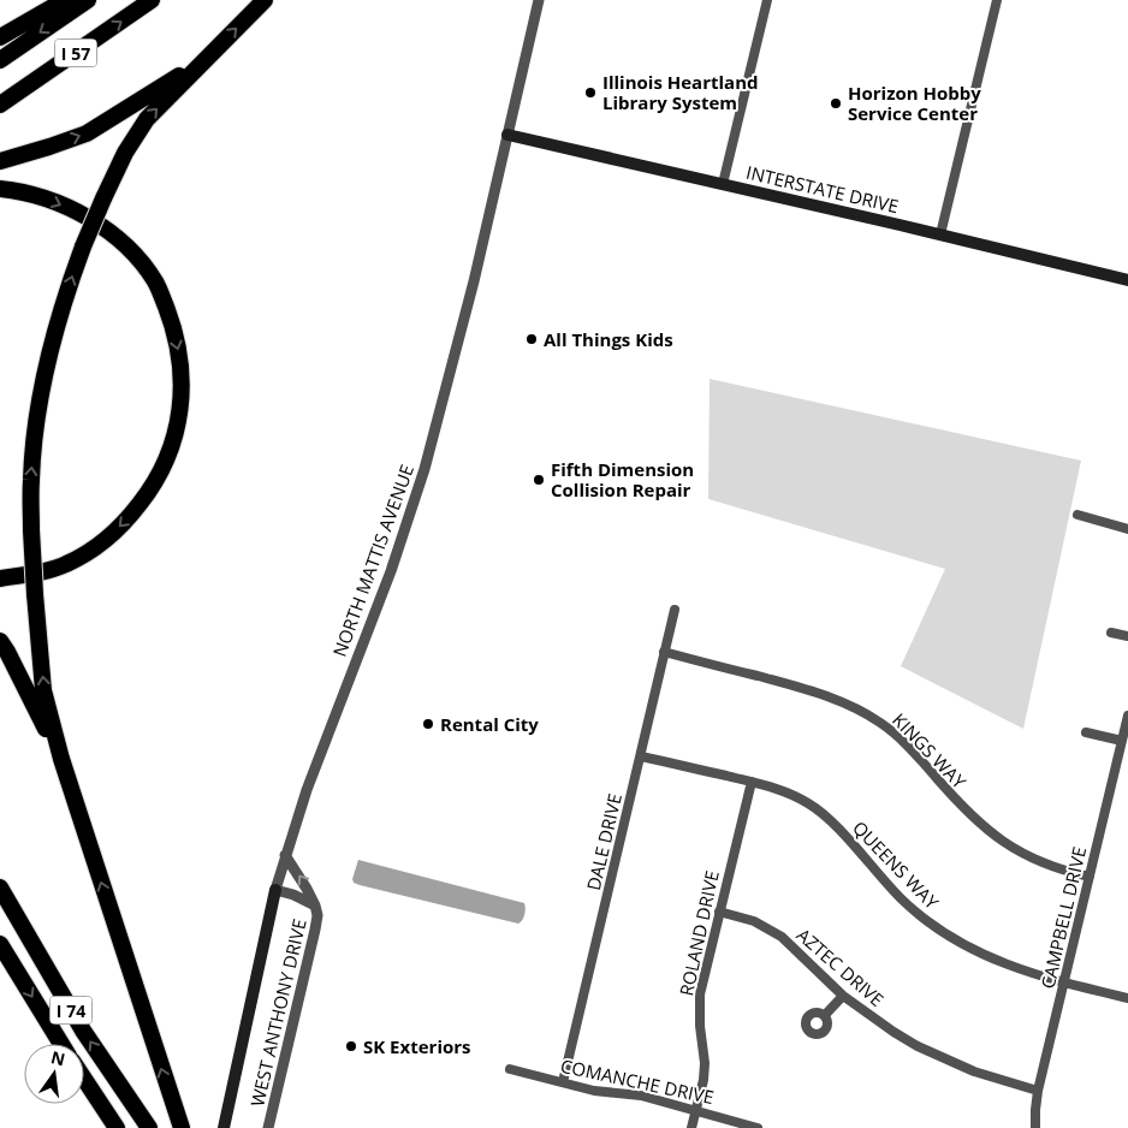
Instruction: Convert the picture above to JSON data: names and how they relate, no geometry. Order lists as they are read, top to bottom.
{
  "streets": {
    "highway": ["I 57", "I 74"],
    "main road": ["INTERSTATE DRIVE", "NORTH MATTIS AVENUE"],
    "street": [
      "KINGS WAY",
      "DALE DRIVE",
      "QUEENS WAY",
      "CAMPBELL DRIVE",
      "ROLAND DRIVE",
      "AZTEC DRIVE",
      "WEST ANTHONY DRIVE",
      "COMANCHE DRIVE"
    ]
  },
  "crossings": [
    ["INTERSTATE DRIVE", "NORTH MATTIS AVENUE"],
    ["NORTH MATTIS AVENUE", "WEST ANTHONY DRIVE"],
    ["KINGS WAY", "DALE DRIVE"],
    ["KINGS WAY", "CAMPBELL DRIVE"],
    ["DALE DRIVE", "QUEENS WAY"],
    ["DALE DRIVE", "COMANCHE DRIVE"],
    ["QUEENS WAY", "CAMPBELL DRIVE"],
    ["QUEENS WAY", "ROLAND DRIVE"],
    ["CAMPBELL DRIVE", "AZTEC DRIVE"],
    ["ROLAND DRIVE", "AZTEC DRIVE"],
    ["ROLAND DRIVE", "COMANCHE DRIVE"]
  ],
  "places": [
    "Illinois Heartland Library System",
    "Horizon Hobby Service Center",
    "All Things Kids",
    "Fifth Dimension Collision Repair",
    "Rental City",
    "SK Exteriors"
  ],
  "north": "top"
}
